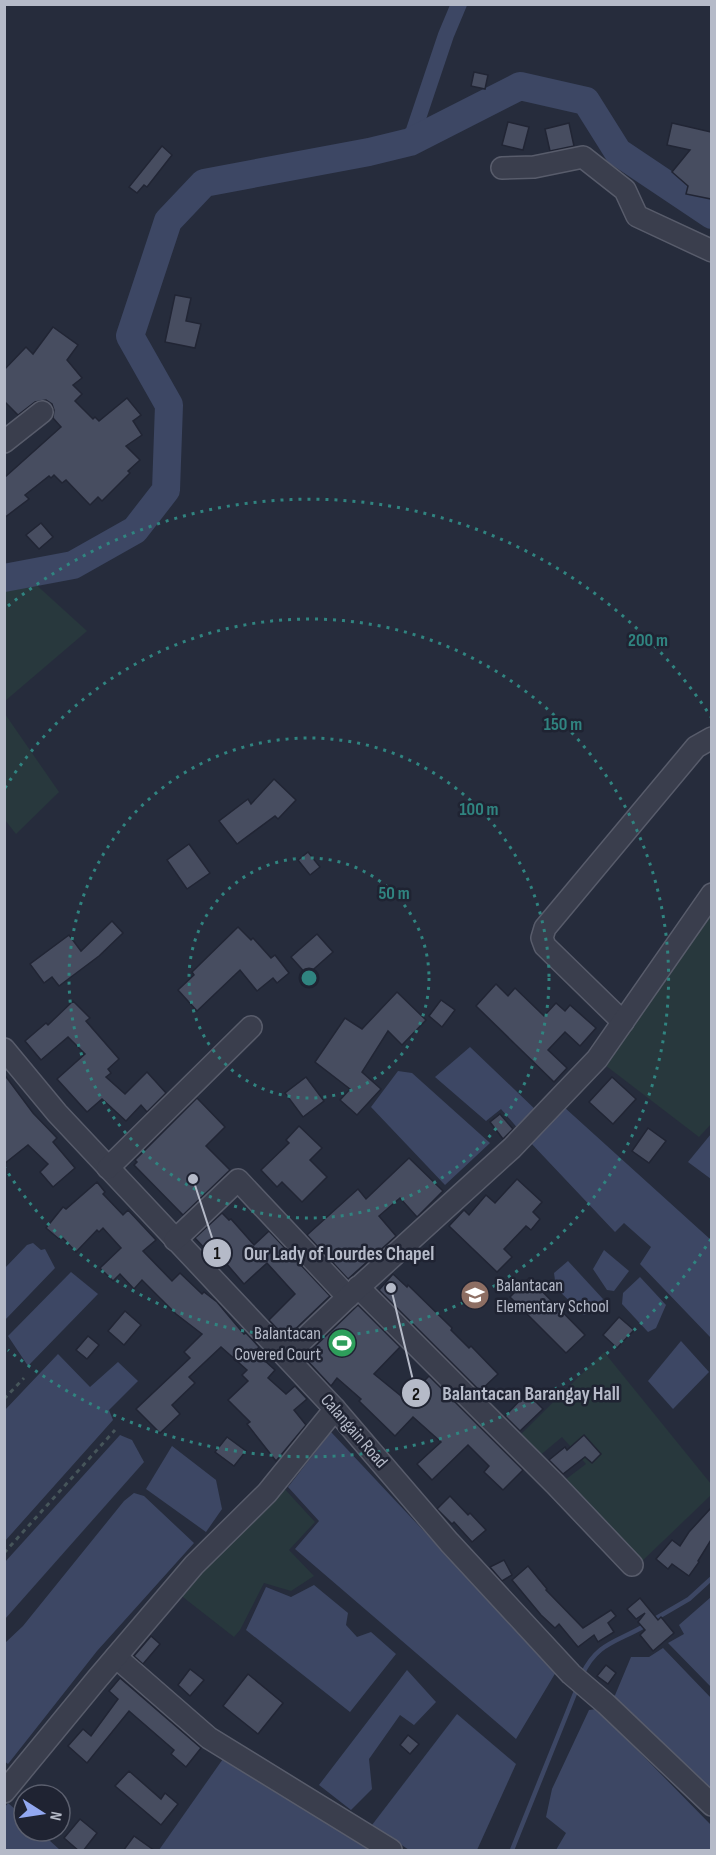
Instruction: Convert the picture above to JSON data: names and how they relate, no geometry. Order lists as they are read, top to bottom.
{
  "streets": {
    "street": ["Calangain Road"]
  },
  "places": {
    "other": ["Our Lady of Lourdes Chapel", "Balantacan Barangay Hall"],
    "school or university": ["Balantacan Elementary School"],
    "sports": ["Balantacan Covered Court"]
  },
  "north": "right",
  "rings": [
    "200 m",
    "150 m",
    "100 m",
    "50 m"
  ]
}
